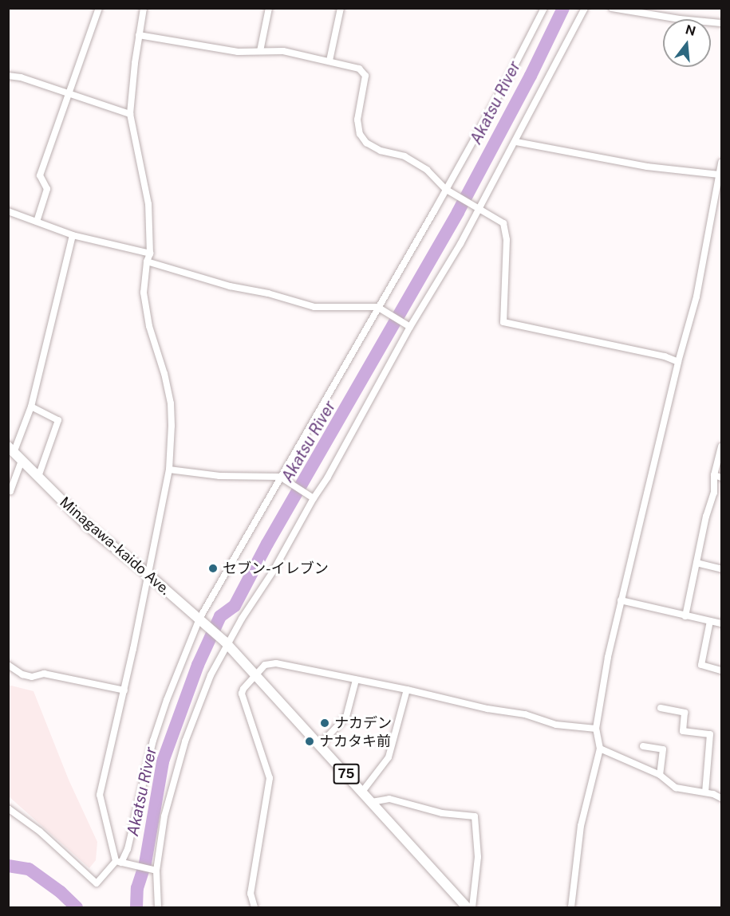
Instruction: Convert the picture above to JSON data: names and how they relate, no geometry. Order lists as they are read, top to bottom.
{
  "streets": {
    "main road": ["Minagawa-kaido Ave.", "75"]
  },
  "crossings": [
    ["Minagawa-kaido Ave.", "75"]
  ],
  "water": ["Akatsu River"],
  "places": ["セブン-イレブン", "ナカデン", "ナカタキ前"],
  "north": "top"
}
